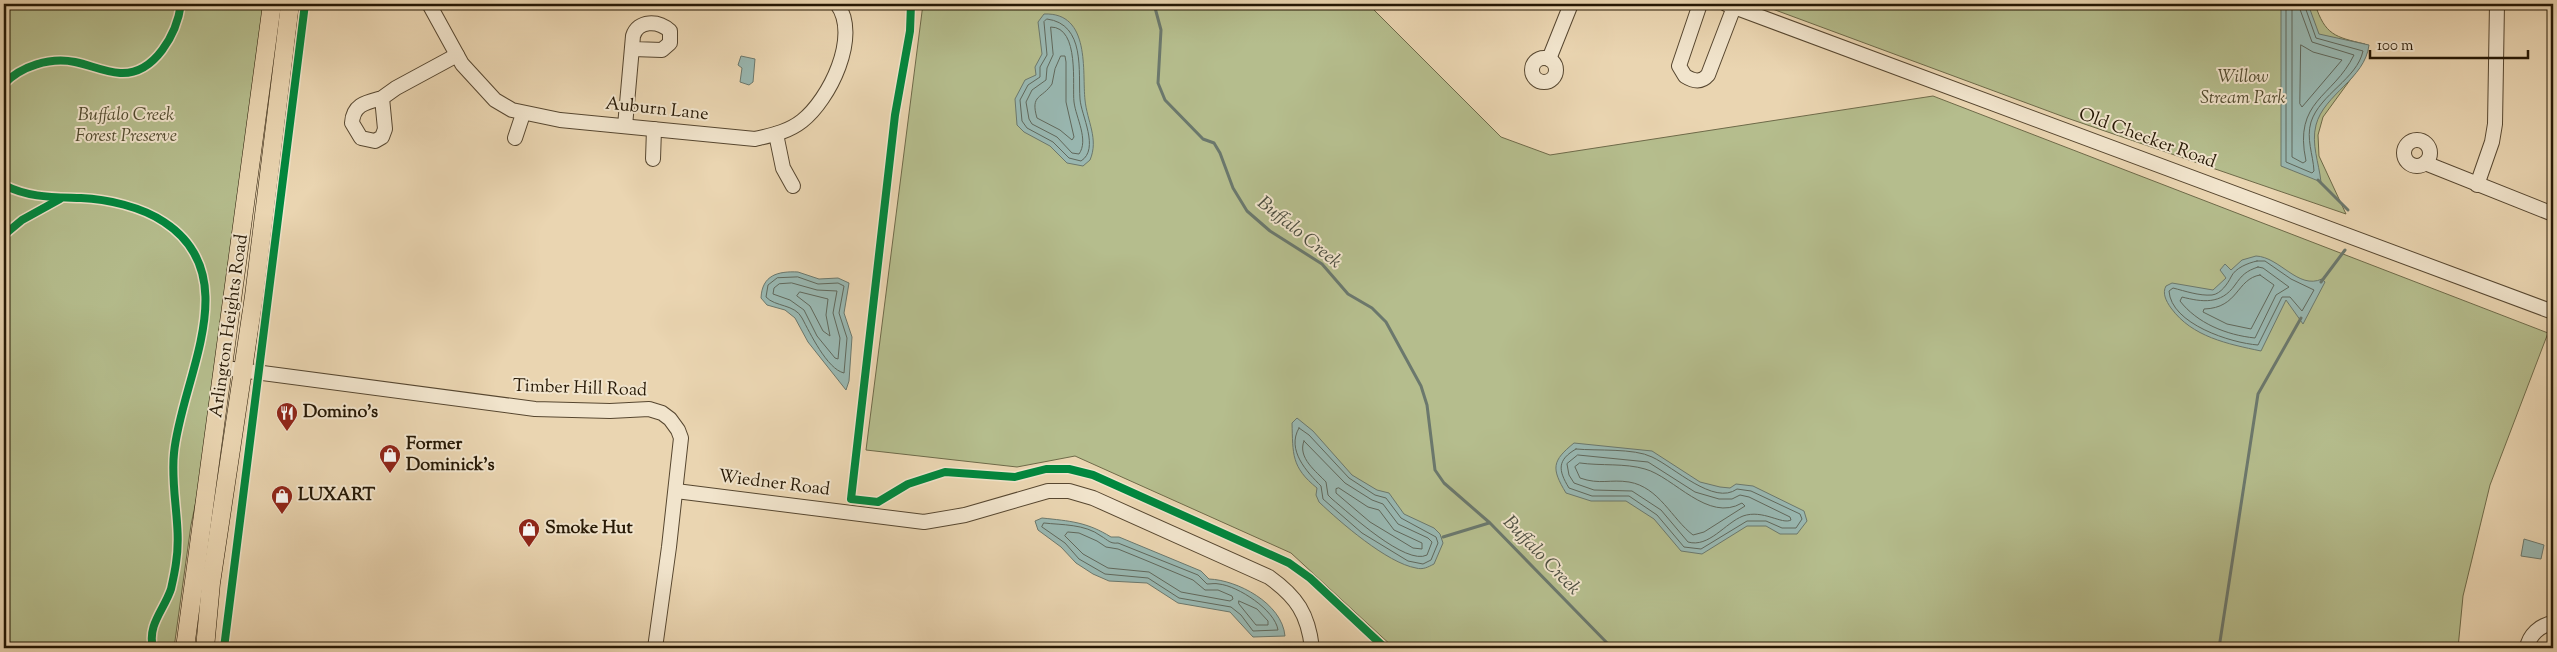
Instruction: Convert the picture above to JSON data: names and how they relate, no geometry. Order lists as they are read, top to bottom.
{
  "streets": {
    "main road": ["Arlington Heights Road"],
    "street": [
      "Auburn Lane",
      "Old Checker Road",
      "Timber Hill Road",
      "Wiedner Road"
    ]
  },
  "crossings": [
    ["Arlington Heights Road", "Timber Hill Road"],
    ["Timber Hill Road", "Wiedner Road"]
  ],
  "water": ["Buffalo Creek"],
  "parks": ["Willow Stream Park", "Buffalo Creek Forest Preserve"],
  "places": {
    "restaurant": ["Domino's"],
    "shop": ["Former Dominick's", "LUXART", "Smoke Hut"]
  },
  "scale_bar": "100 m"
}
